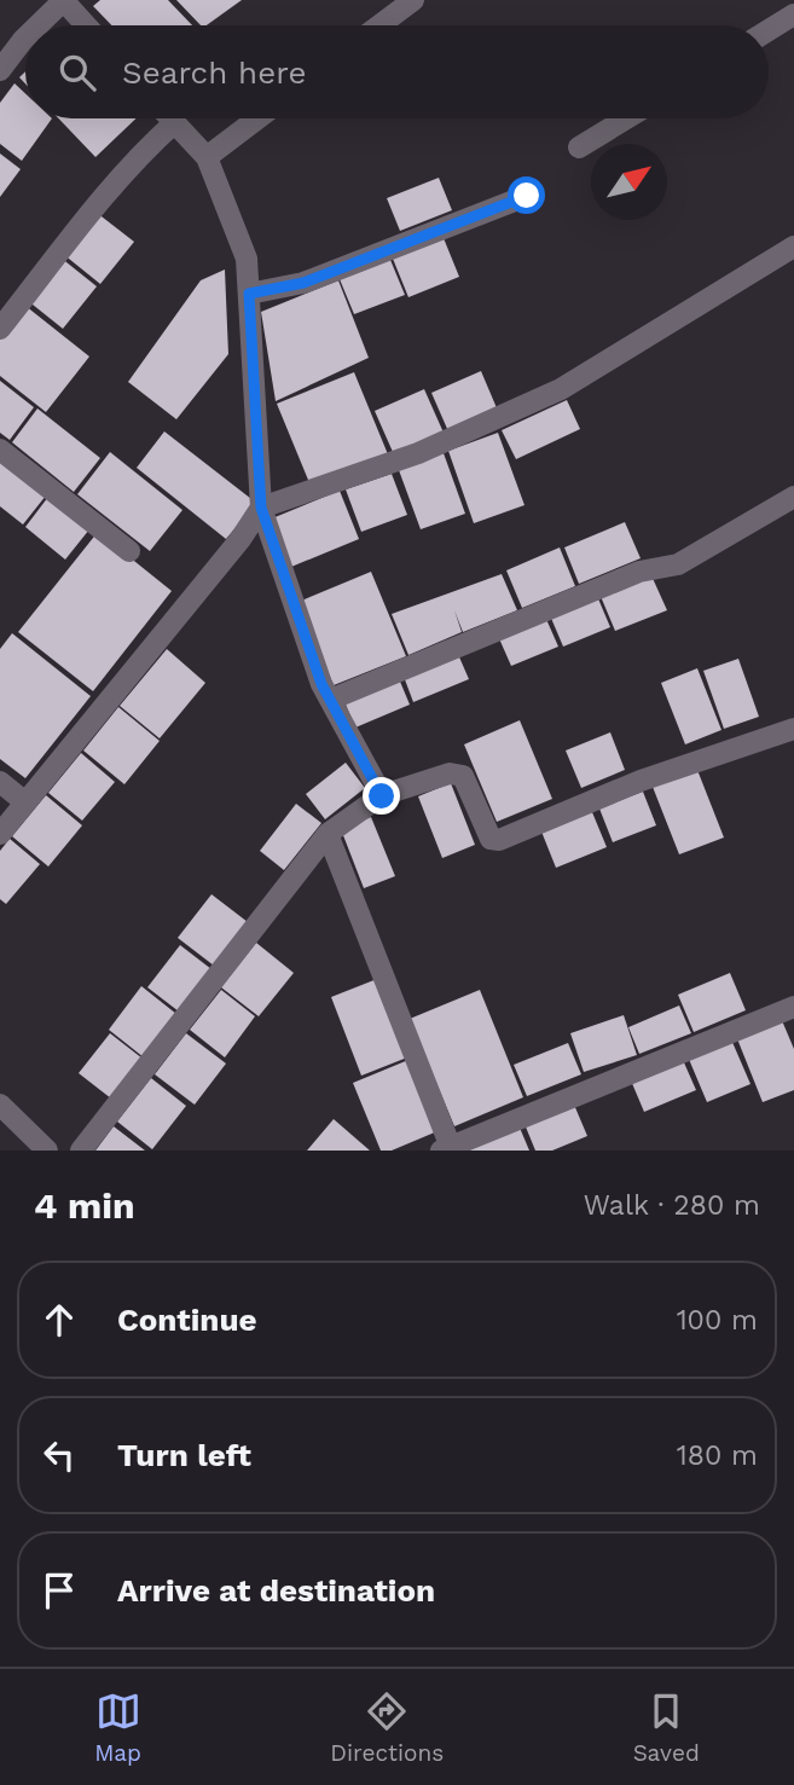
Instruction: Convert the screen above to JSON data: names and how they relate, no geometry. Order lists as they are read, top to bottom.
{
  "north": "top right",
  "page": {
    "search": "Search here",
    "heading": ["4 min", "Walk · 280 m"],
    "list": [
      ["Continue", "100 m"],
      ["Turn left", "180 m"],
      "Arrive at destination"
    ],
    "nav": ["Map", "Directions", "Saved"]
  }
}
